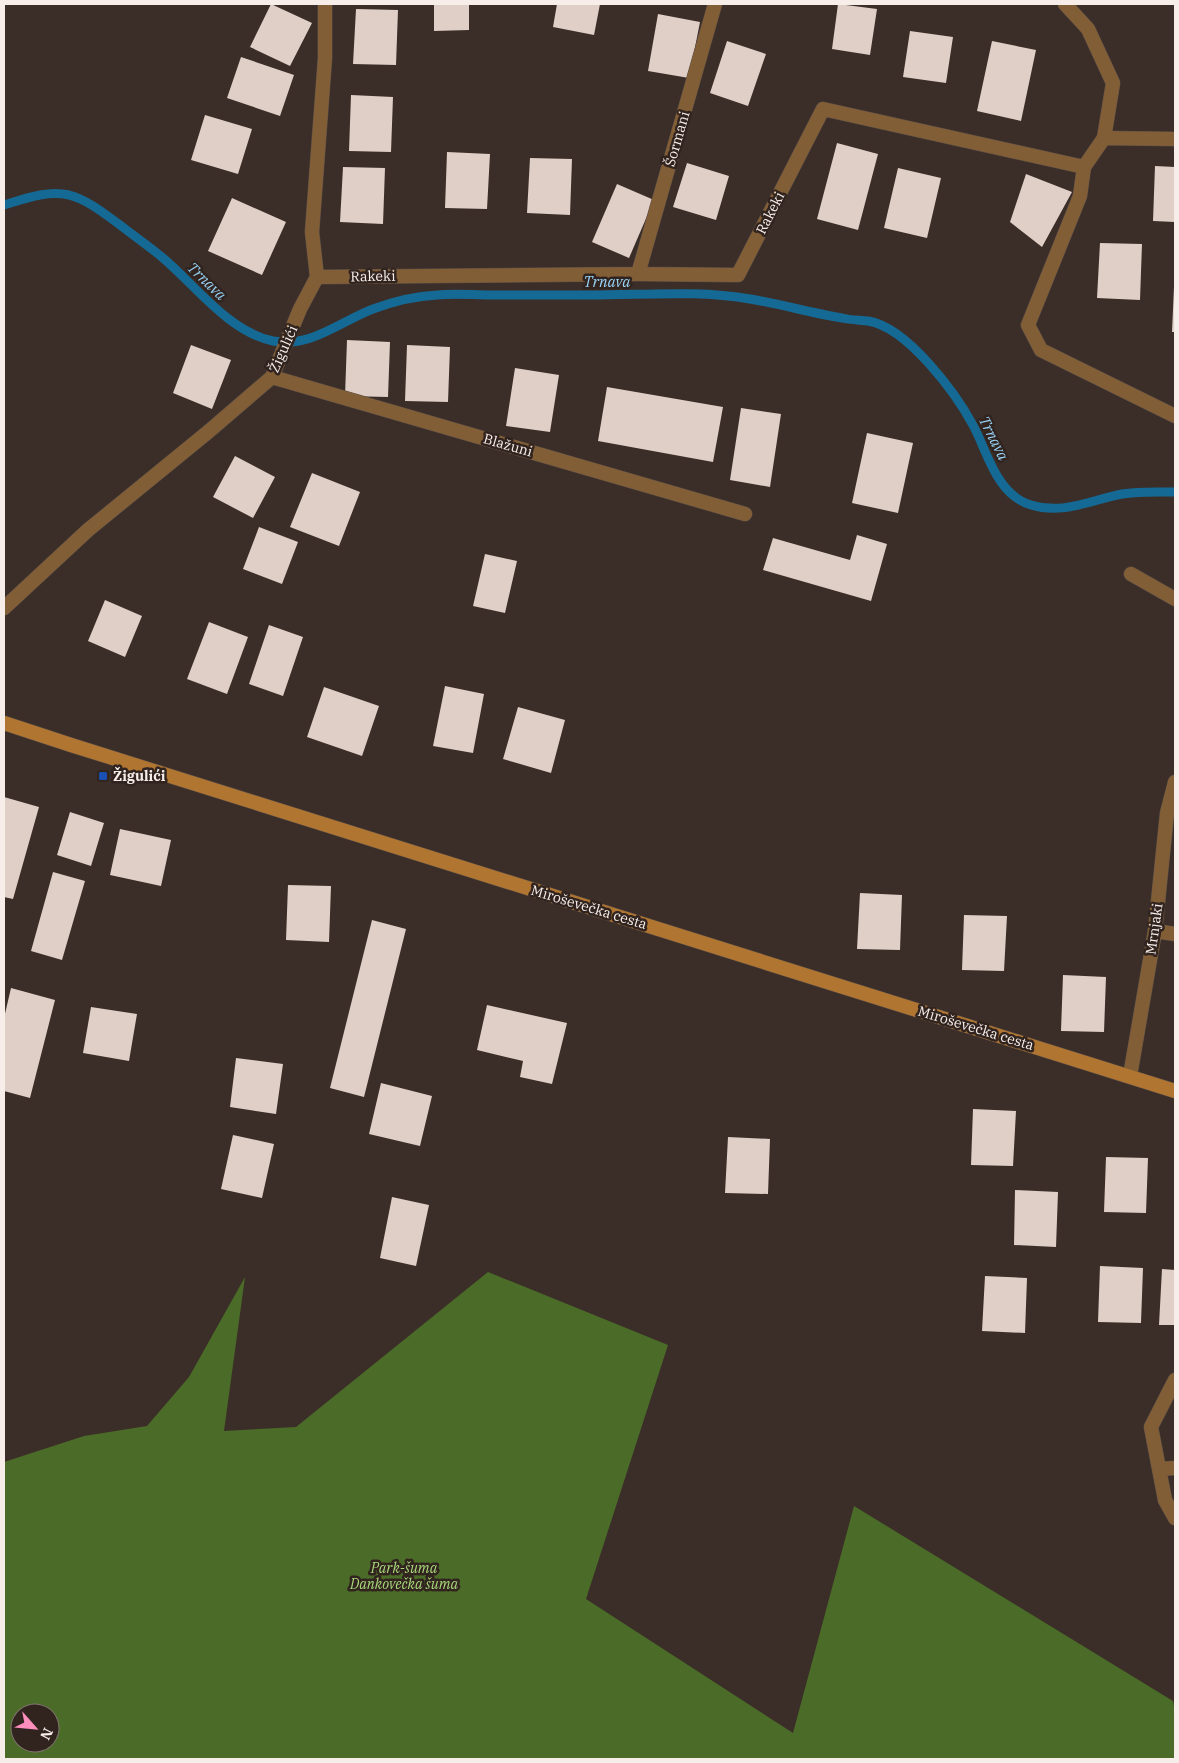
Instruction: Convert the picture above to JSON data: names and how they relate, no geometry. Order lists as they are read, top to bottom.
{
  "streets": {
    "main road": ["Miroševečka cesta"],
    "street": [
      "Šormani",
      "Rakeki",
      "Žigulići",
      "Blažuni",
      "Mrnjaki"
    ]
  },
  "crossings": [
    ["Šormani", "Rakeki"],
    ["Rakeki", "Žigulići"],
    ["Žigulići", "Blažuni"],
    ["Miroševečka cesta", "Mrnjaki"]
  ],
  "water": ["Trnava"],
  "parks": ["Park-šuma Dankovečka šuma"],
  "places": {
    "transit": ["Žigulići"]
  },
  "north": "bottom right"
}
